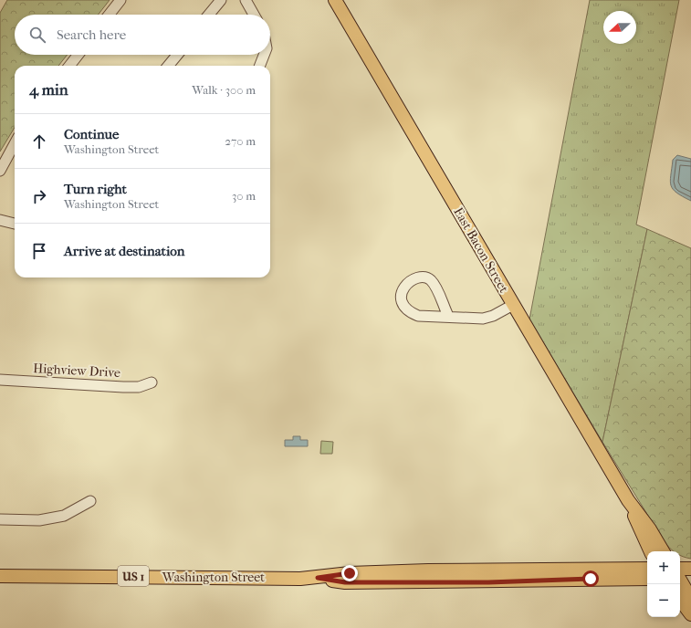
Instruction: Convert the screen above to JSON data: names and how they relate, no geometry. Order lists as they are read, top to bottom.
{
  "streets": {
    "main road": ["East Bacon Street", "US 1", "Washington Street"],
    "street": ["Highview Drive"]
  },
  "north": "left",
  "page": {
    "search": "Search here",
    "heading": ["4 min", "Walk · 300 m"],
    "list": [
      ["Continue", "Washington Street", "270 m"],
      ["Turn right", "Washington Street", "30 m"],
      "Arrive at destination"
    ],
    "map_buttons": ["+", "−"]
  }
}
